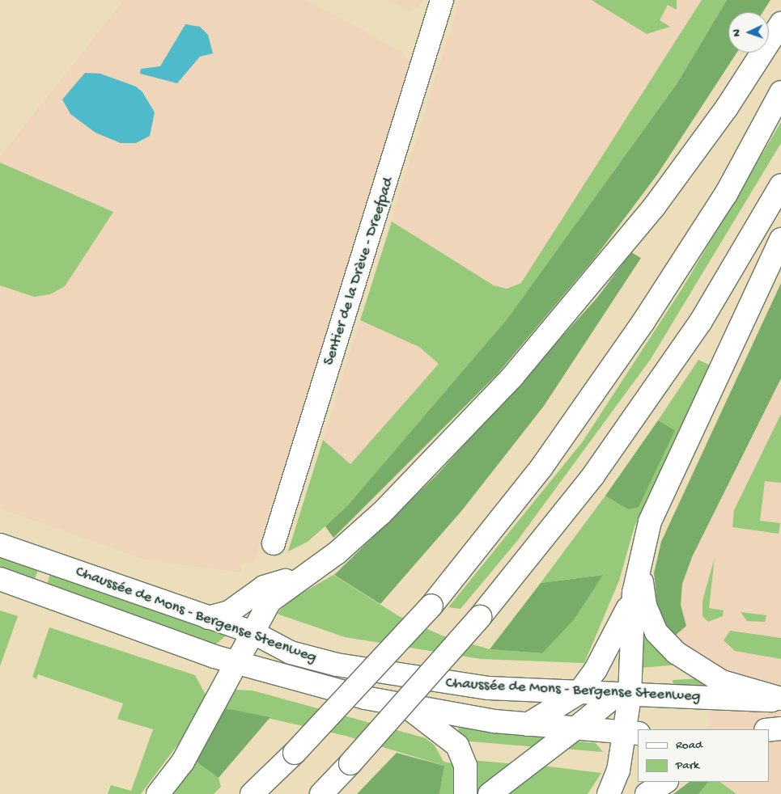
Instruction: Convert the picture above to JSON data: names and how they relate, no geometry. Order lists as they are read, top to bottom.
{
  "streets": {
    "main road": ["Sentier de la Drève - Dreefpad", "Chaussée de Mons - Bergense Steenweg"]
  },
  "legend": ["Road", "Park"],
  "north": "left"
}
